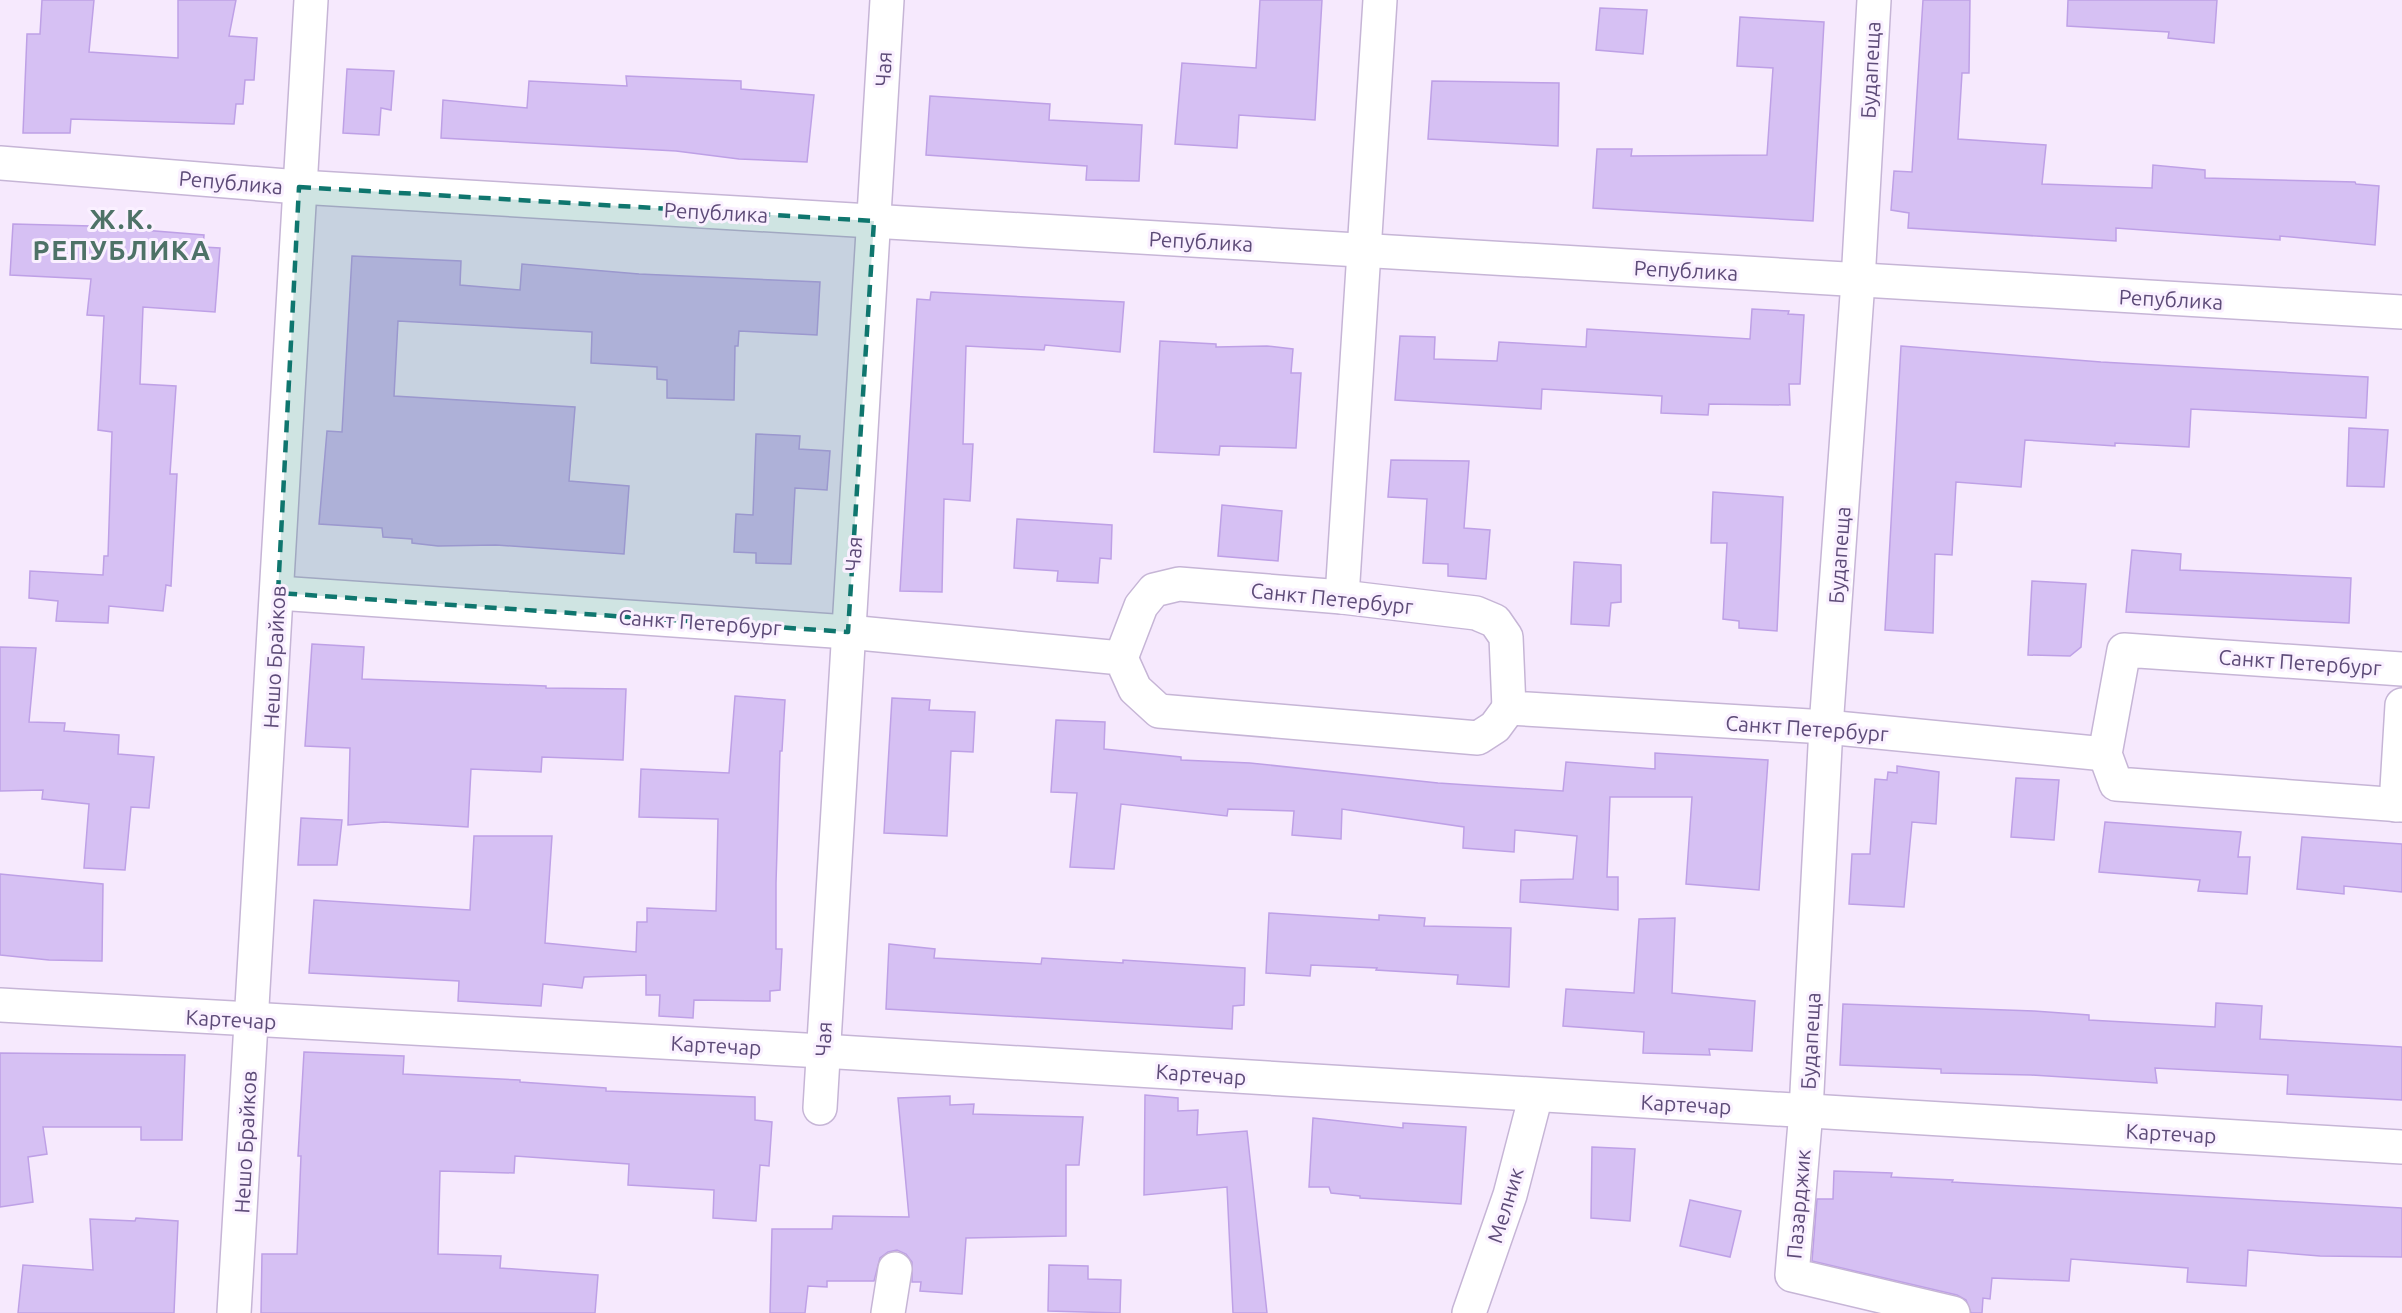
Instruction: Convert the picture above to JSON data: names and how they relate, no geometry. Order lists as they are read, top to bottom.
{
  "streets": {
    "street": [
      "Чая",
      "Будапеща",
      "Република",
      "Санкт Петербург",
      "Нешо Брайков",
      "Картечар",
      "Пазарджик",
      "Мелник"
    ]
  },
  "crossings": [
    ["Чая", "Република"],
    ["Чая", "Санкт Петербург"],
    ["Чая", "Картечар"],
    ["Будапеща", "Република"],
    ["Будапеща", "Санкт Петербург"],
    ["Будапеща", "Картечар"],
    ["Будапеща", "Пазарджик"],
    ["Република", "Нешо Брайков"],
    ["Санкт Петербург", "Нешо Брайков"],
    ["Нешо Брайков", "Картечар"],
    ["Картечар", "Пазарджик"],
    ["Картечар", "Мелник"]
  ],
  "districts": ["Ж.К. РЕПУБЛИКА"]
}
